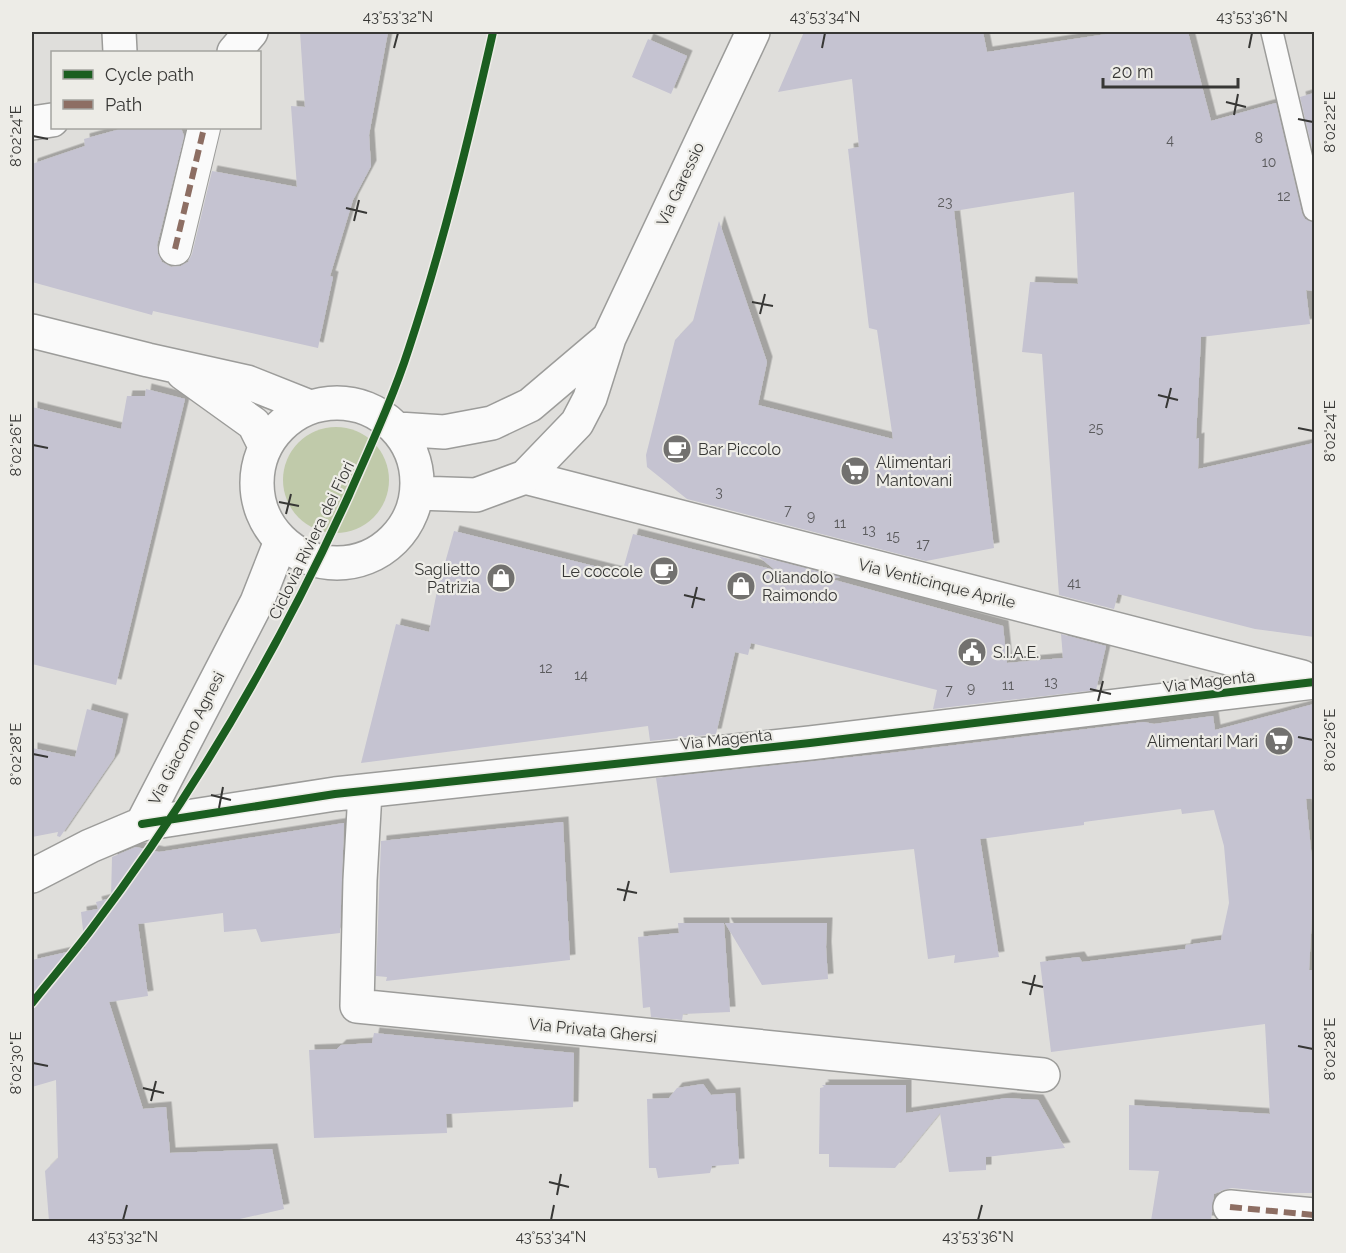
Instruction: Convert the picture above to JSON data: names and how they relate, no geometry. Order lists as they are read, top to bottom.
{
  "streets": {
    "street": [
      "Via Garessio",
      "Via Venticinque Aprile",
      "Via Magenta",
      "Via Giacomo Agnesi",
      "Via Privata Ghersi"
    ],
    "cycle path": ["Ciclovia Riviera dei Fiori"]
  },
  "crossings": [
    ["Via Garessio", "Via Venticinque Aprile"],
    ["Via Garessio", "Via Giacomo Agnesi"],
    ["Via Venticinque Aprile", "Via Magenta"],
    ["Via Magenta", "Via Giacomo Agnesi"],
    ["Via Magenta", "Via Privata Ghersi"]
  ],
  "places": {
    "cafe": ["Bar Piccolo", "Le coccole"],
    "supermarket": ["Alimentari Mantovani", "Alimentari Mari"],
    "shop": ["Saglietto Patrizia", "Oliandolo Raimondo"],
    "public building": ["S.I.A.E."]
  },
  "house_numbers": [
    "8",
    "4",
    "10",
    "12",
    "23",
    "25",
    "3",
    "7",
    "9",
    "11",
    "13",
    "15",
    "17",
    "41",
    "12",
    "14",
    "13",
    "11",
    "9",
    "7"
  ],
  "legend": ["Cycle path", "Path"],
  "scale_bar": "20 m",
  "coordinates": [
    "43°53'32\"N",
    "43°53'34\"N",
    "43°53'36\"N",
    "8°02'22\"E",
    "8°02'24\"E",
    "8°02'26\"E",
    "8°02'28\"E",
    "8°02'30\"E"
  ]
}
